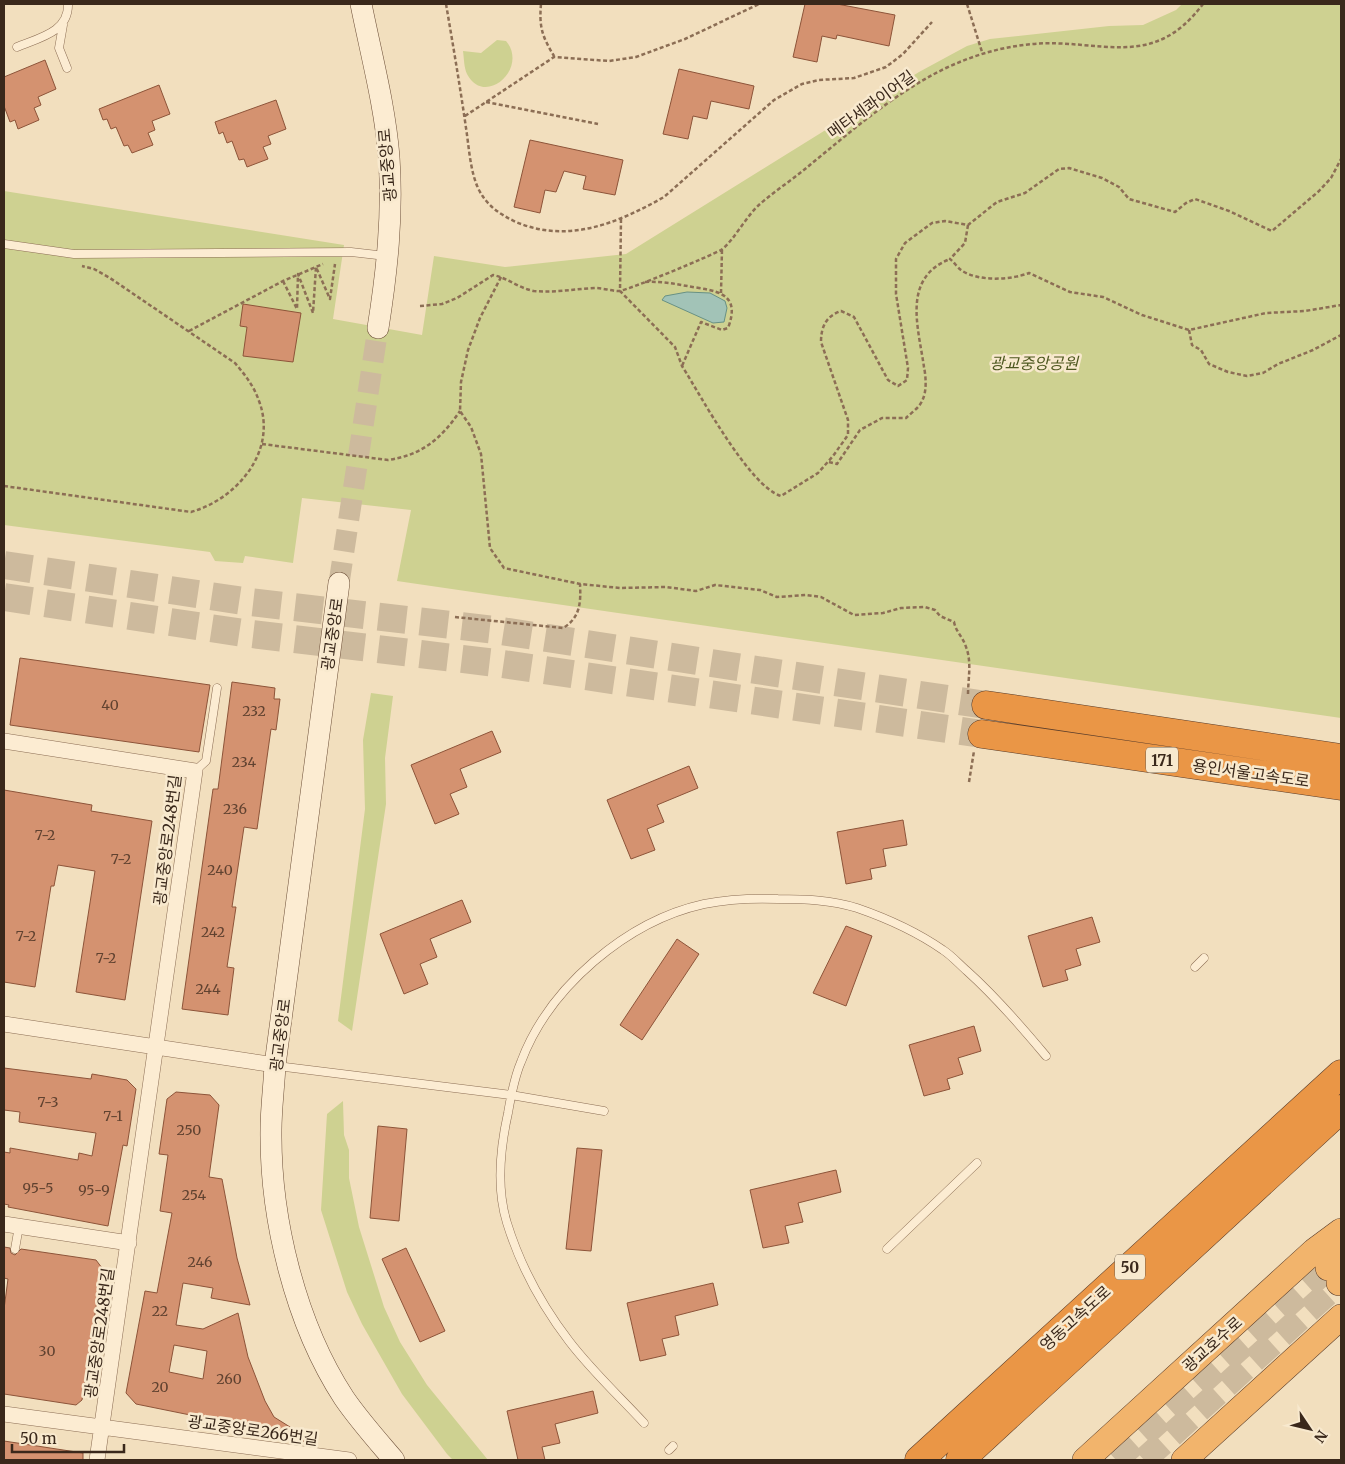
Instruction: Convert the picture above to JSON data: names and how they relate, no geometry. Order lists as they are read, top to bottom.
{
  "streets": {
    "highway": [
      "171",
      "용인서울고속도로",
      "50",
      "영동고속도로",
      "광교호수로"
    ],
    "main road": ["광교중앙로"],
    "street": ["광교중앙로248번길", "광교중앙로266번길"],
    "path": ["메타세콰이어길"]
  },
  "crossings": [
    ["광교중앙로248번길", "광교중앙로266번길"]
  ],
  "parks": ["광교중앙공원"],
  "house_numbers": [
    "40",
    "232",
    "234",
    "236",
    "7-2",
    "7-2",
    "240",
    "242",
    "7-2",
    "7-2",
    "244",
    "7-3",
    "7-1",
    "250",
    "95-5",
    "95-9",
    "254",
    "246",
    "22",
    "30",
    "260",
    "20"
  ],
  "scale_bar": "50 m",
  "north": "bottom right"
}
